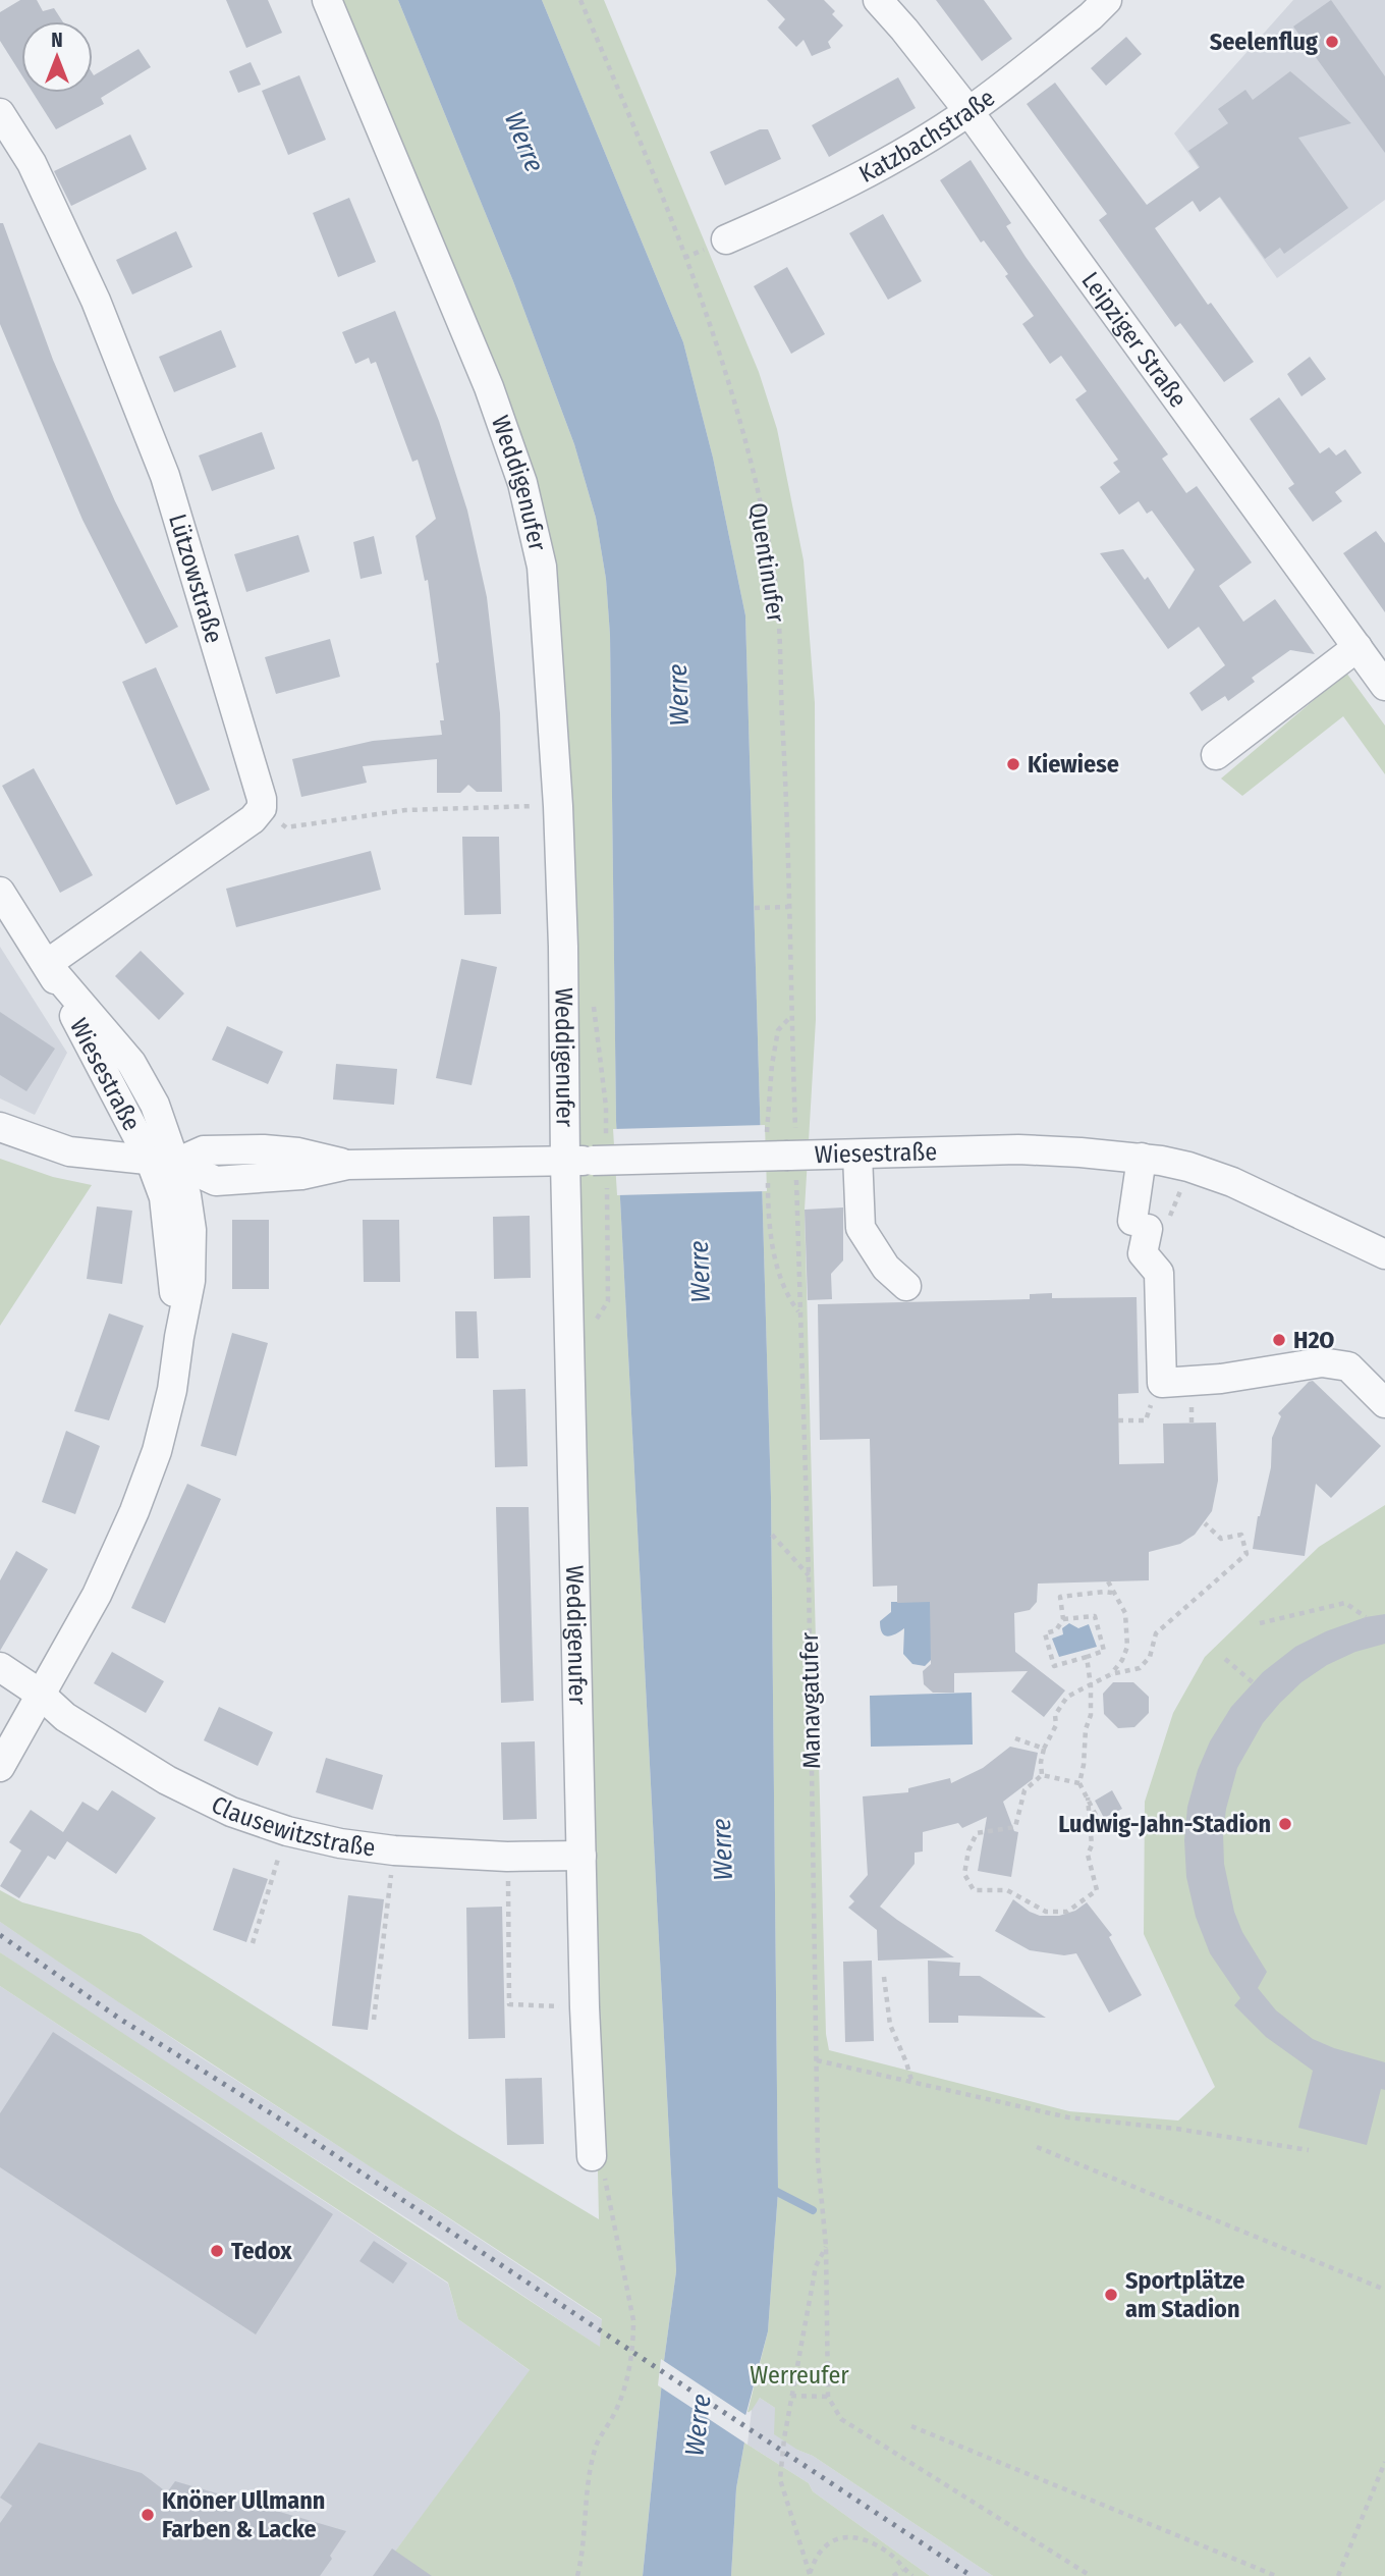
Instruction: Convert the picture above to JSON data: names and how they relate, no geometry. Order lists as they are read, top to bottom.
{
  "streets": {
    "street": [
      "Katzbachstraße",
      "Leipziger Straße",
      "Weddigenufer",
      "Lützowstraße",
      "Wiesestraße",
      "Clausewitzstraße"
    ],
    "path": ["Quentinufer", "Manavgatufer"]
  },
  "crossings": [
    ["Katzbachstraße", "Leipziger Straße"],
    ["Weddigenufer", "Wiesestraße"],
    ["Weddigenufer", "Clausewitzstraße"],
    ["Quentinufer", "Wiesestraße"],
    ["Quentinufer", "Manavgatufer"],
    ["Wiesestraße", "Manavgatufer"]
  ],
  "water": ["Werre"],
  "parks": ["Werreufer"],
  "places": [
    "Seelenflug",
    "Kiewiese",
    "H2O",
    "Ludwig-Jahn-Stadion",
    "Tedox",
    "Sportplätze am Stadion",
    "Knöner Ullmann Farben & Lacke"
  ],
  "north": "top"
}
